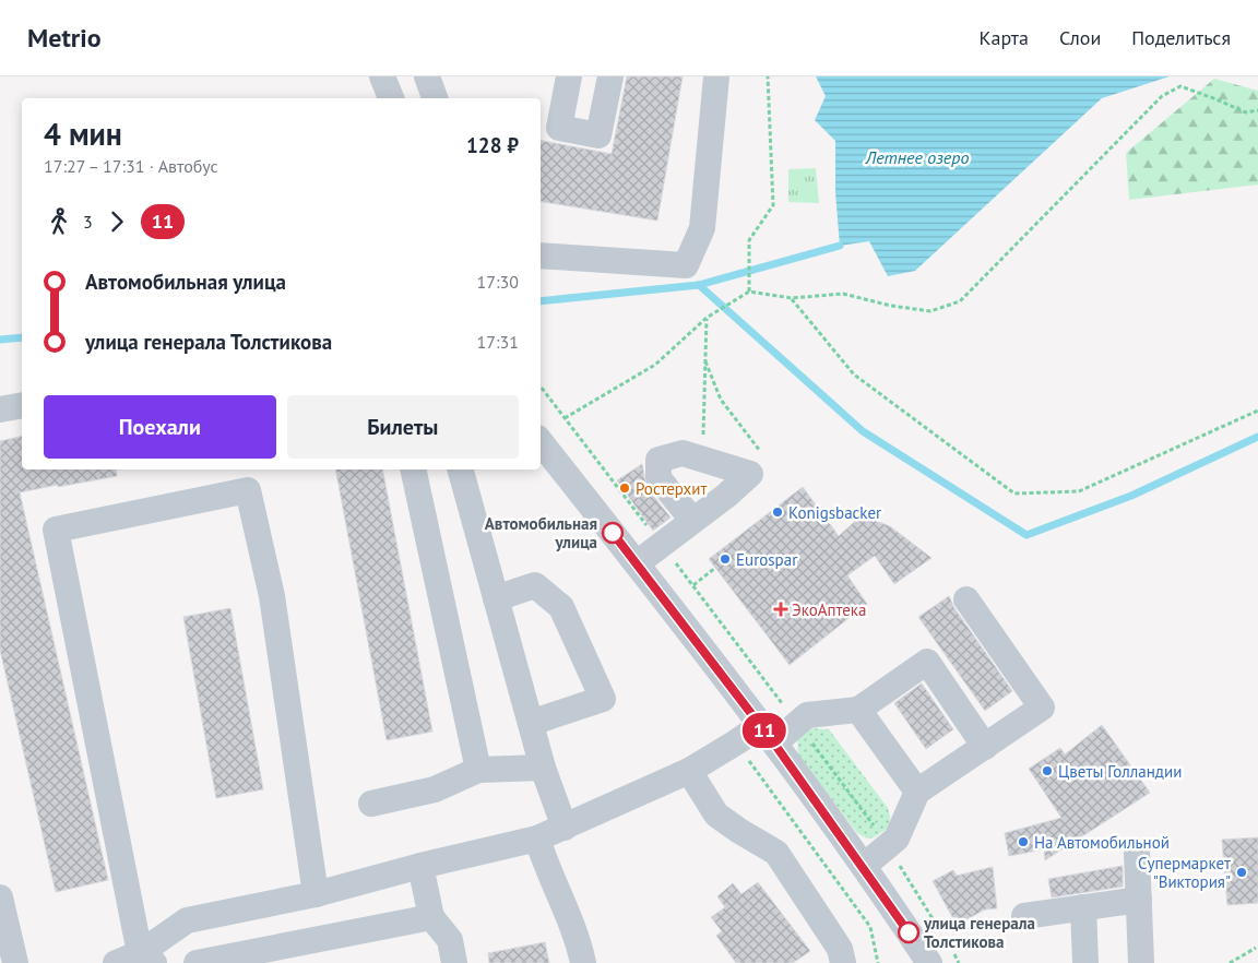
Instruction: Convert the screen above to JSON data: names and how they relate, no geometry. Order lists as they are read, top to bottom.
{
  "water": ["Летнее озеро"],
  "places": {
    "other": [
      "Ростерхит",
      "Konigsbacker",
      "Автомобильная улица",
      "Eurospar",
      "Цветы Голландии",
      "На Автомобильной",
      "Супермаркет \"Виктория\"",
      "улица генерала Толстикова"
    ],
    "health": ["ЭкоАптека"]
  },
  "lines": ["bus line 11"],
  "page": {
    "header": "Metrio",
    "nav": ["Карта", "Слои", "Поделиться"],
    "on_map": "11",
    "heading": ["4 мин", "17:27 – 17:31 · Автобус", "128 ₽"],
    "legs": ["3", "11"],
    "list": [
      {
        "name": "Автомобильная улица",
        "value": "17:30"
      },
      {
        "name": "улица генерала Толстикова",
        "value": "17:31"
      }
    ],
    "buttons": ["Поехали", "Билеты"]
  }
}
